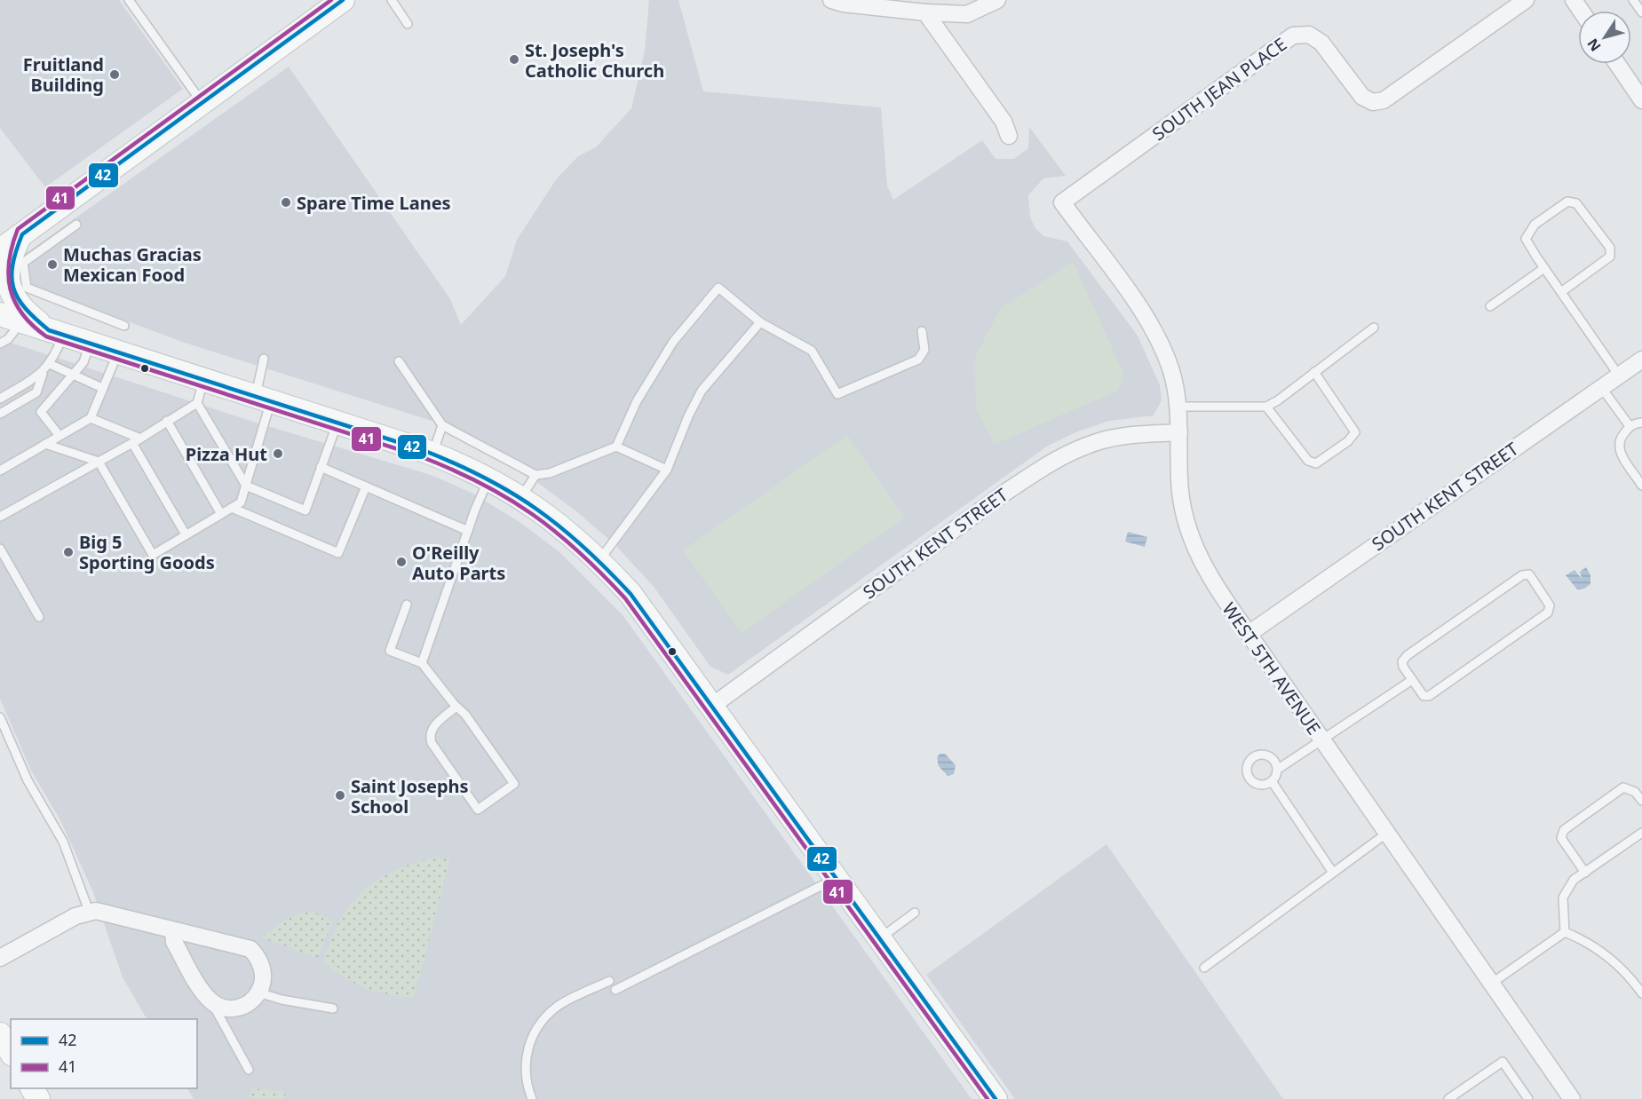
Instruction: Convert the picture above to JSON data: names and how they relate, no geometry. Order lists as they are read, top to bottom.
{
  "streets": {
    "street": ["SOUTH JEAN PLACE", "SOUTH KENT STREET", "WEST 5TH AVENUE"]
  },
  "crossings": [
    ["SOUTH JEAN PLACE", "WEST 5TH AVENUE"],
    ["SOUTH KENT STREET", "WEST 5TH AVENUE"]
  ],
  "places": [
    "St. Joseph's Catholic Church",
    "Fruitland Building",
    "Spare Time Lanes",
    "Muchas Gracias Mexican Food",
    "Pizza Hut",
    "Big 5 Sporting Goods",
    "O'Reilly Auto Parts",
    "Saint Josephs School"
  ],
  "lines": ["transit line 42", "transit line 41"],
  "legend": ["42", "41"],
  "north": "bottom left"
}
